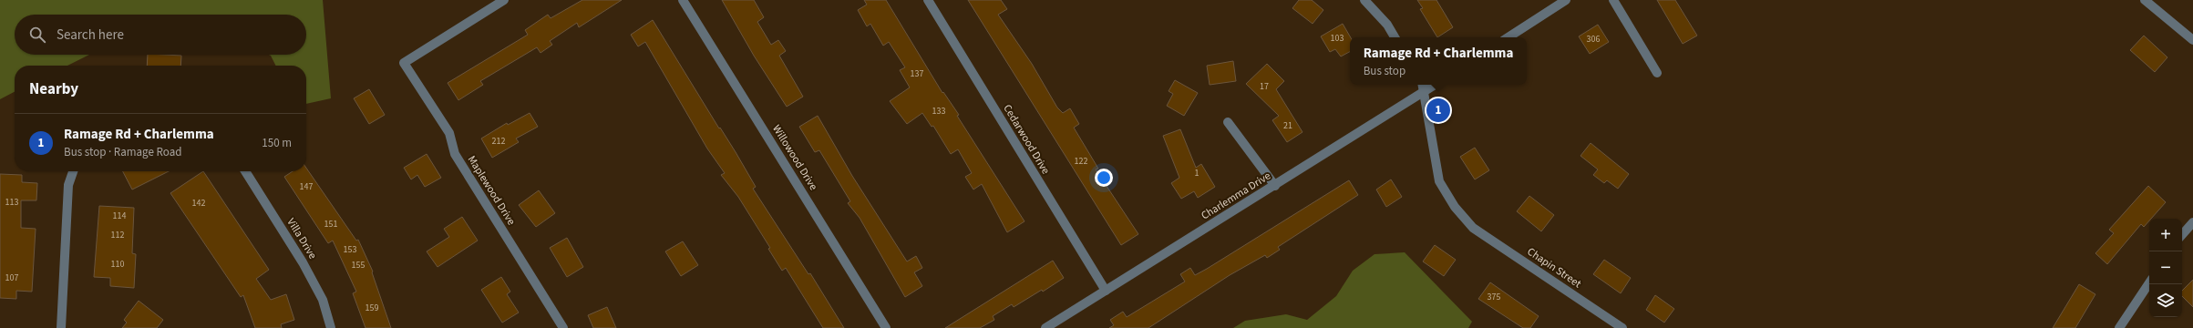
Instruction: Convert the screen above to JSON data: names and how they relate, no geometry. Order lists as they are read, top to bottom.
{
  "streets": {
    "street": [
      "Cedarwood Drive",
      "Willowood Drive",
      "Maplewood Drive",
      "Charlemma Drive",
      "Villa Drive",
      "Chapin Street"
    ]
  },
  "crossings": [
    ["Cedarwood Drive", "Charlemma Drive"],
    ["Charlemma Drive", "Chapin Street"]
  ],
  "house_numbers": [
    "103",
    "306",
    "137",
    "17",
    "133",
    "21",
    "212",
    "122",
    "1",
    "147",
    "113",
    "142",
    "114",
    "151",
    "112",
    "153",
    "110",
    "155",
    "107",
    "375",
    "159"
  ],
  "page": {
    "search": "Search here",
    "popup": ["Ramage Rd + Charlemma", "Bus stop"],
    "heading": "Nearby",
    "pins": "1",
    "list": [
      {
        "mark": "1",
        "name": "Ramage Rd + Charlemma",
        "note": "Bus stop · Ramage Road",
        "value": "150 m"
      }
    ],
    "map_buttons": ["+", "−"]
  }
}
